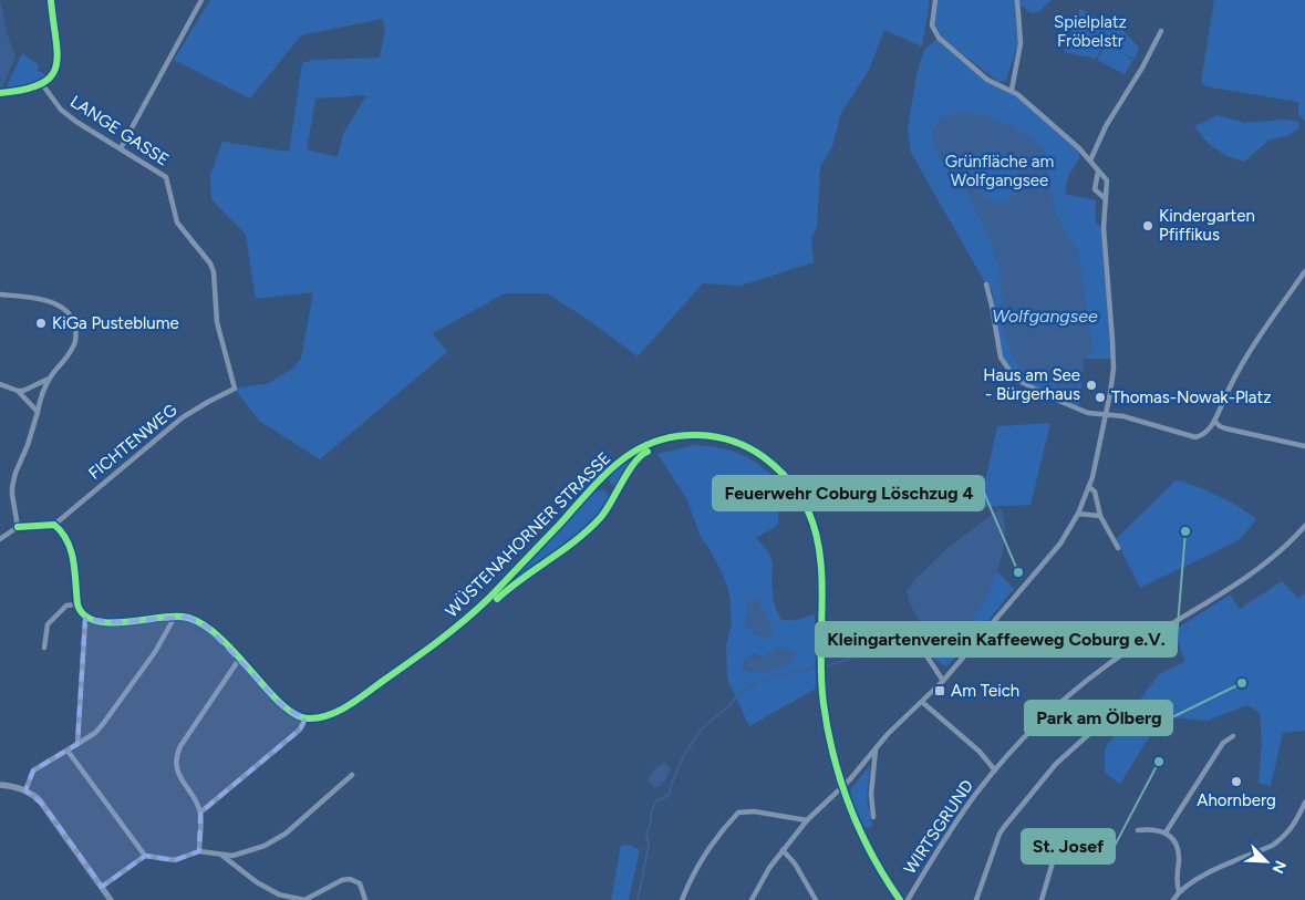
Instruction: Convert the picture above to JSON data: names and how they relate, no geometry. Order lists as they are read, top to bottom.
{
  "streets": {
    "street": [
      "LANGE GASSE",
      "FICHTENWEG",
      "WÜSTENAHORNER STRASSE",
      "WIRTSGRUND"
    ]
  },
  "crossings": [
    ["LANGE GASSE", "FICHTENWEG"]
  ],
  "water": ["Wolfgangsee"],
  "parks": ["Spielplatz Fröbelstr", "Grünfläche am Wolfgangsee"],
  "places": {
    "other": [
      "Kindergarten Pfiffikus",
      "KiGa Pusteblume",
      "Haus am See - Bürgerhaus",
      "Thomas-Nowak-Platz",
      "Kleingartenverein Kaffeeweg Coburg e.V.",
      "Feuerwehr Coburg Löschzug 4",
      "Park am Ölberg",
      "St. Josef",
      "Ahornberg"
    ],
    "transit": ["Am Teich"]
  },
  "north": "bottom right"
}
